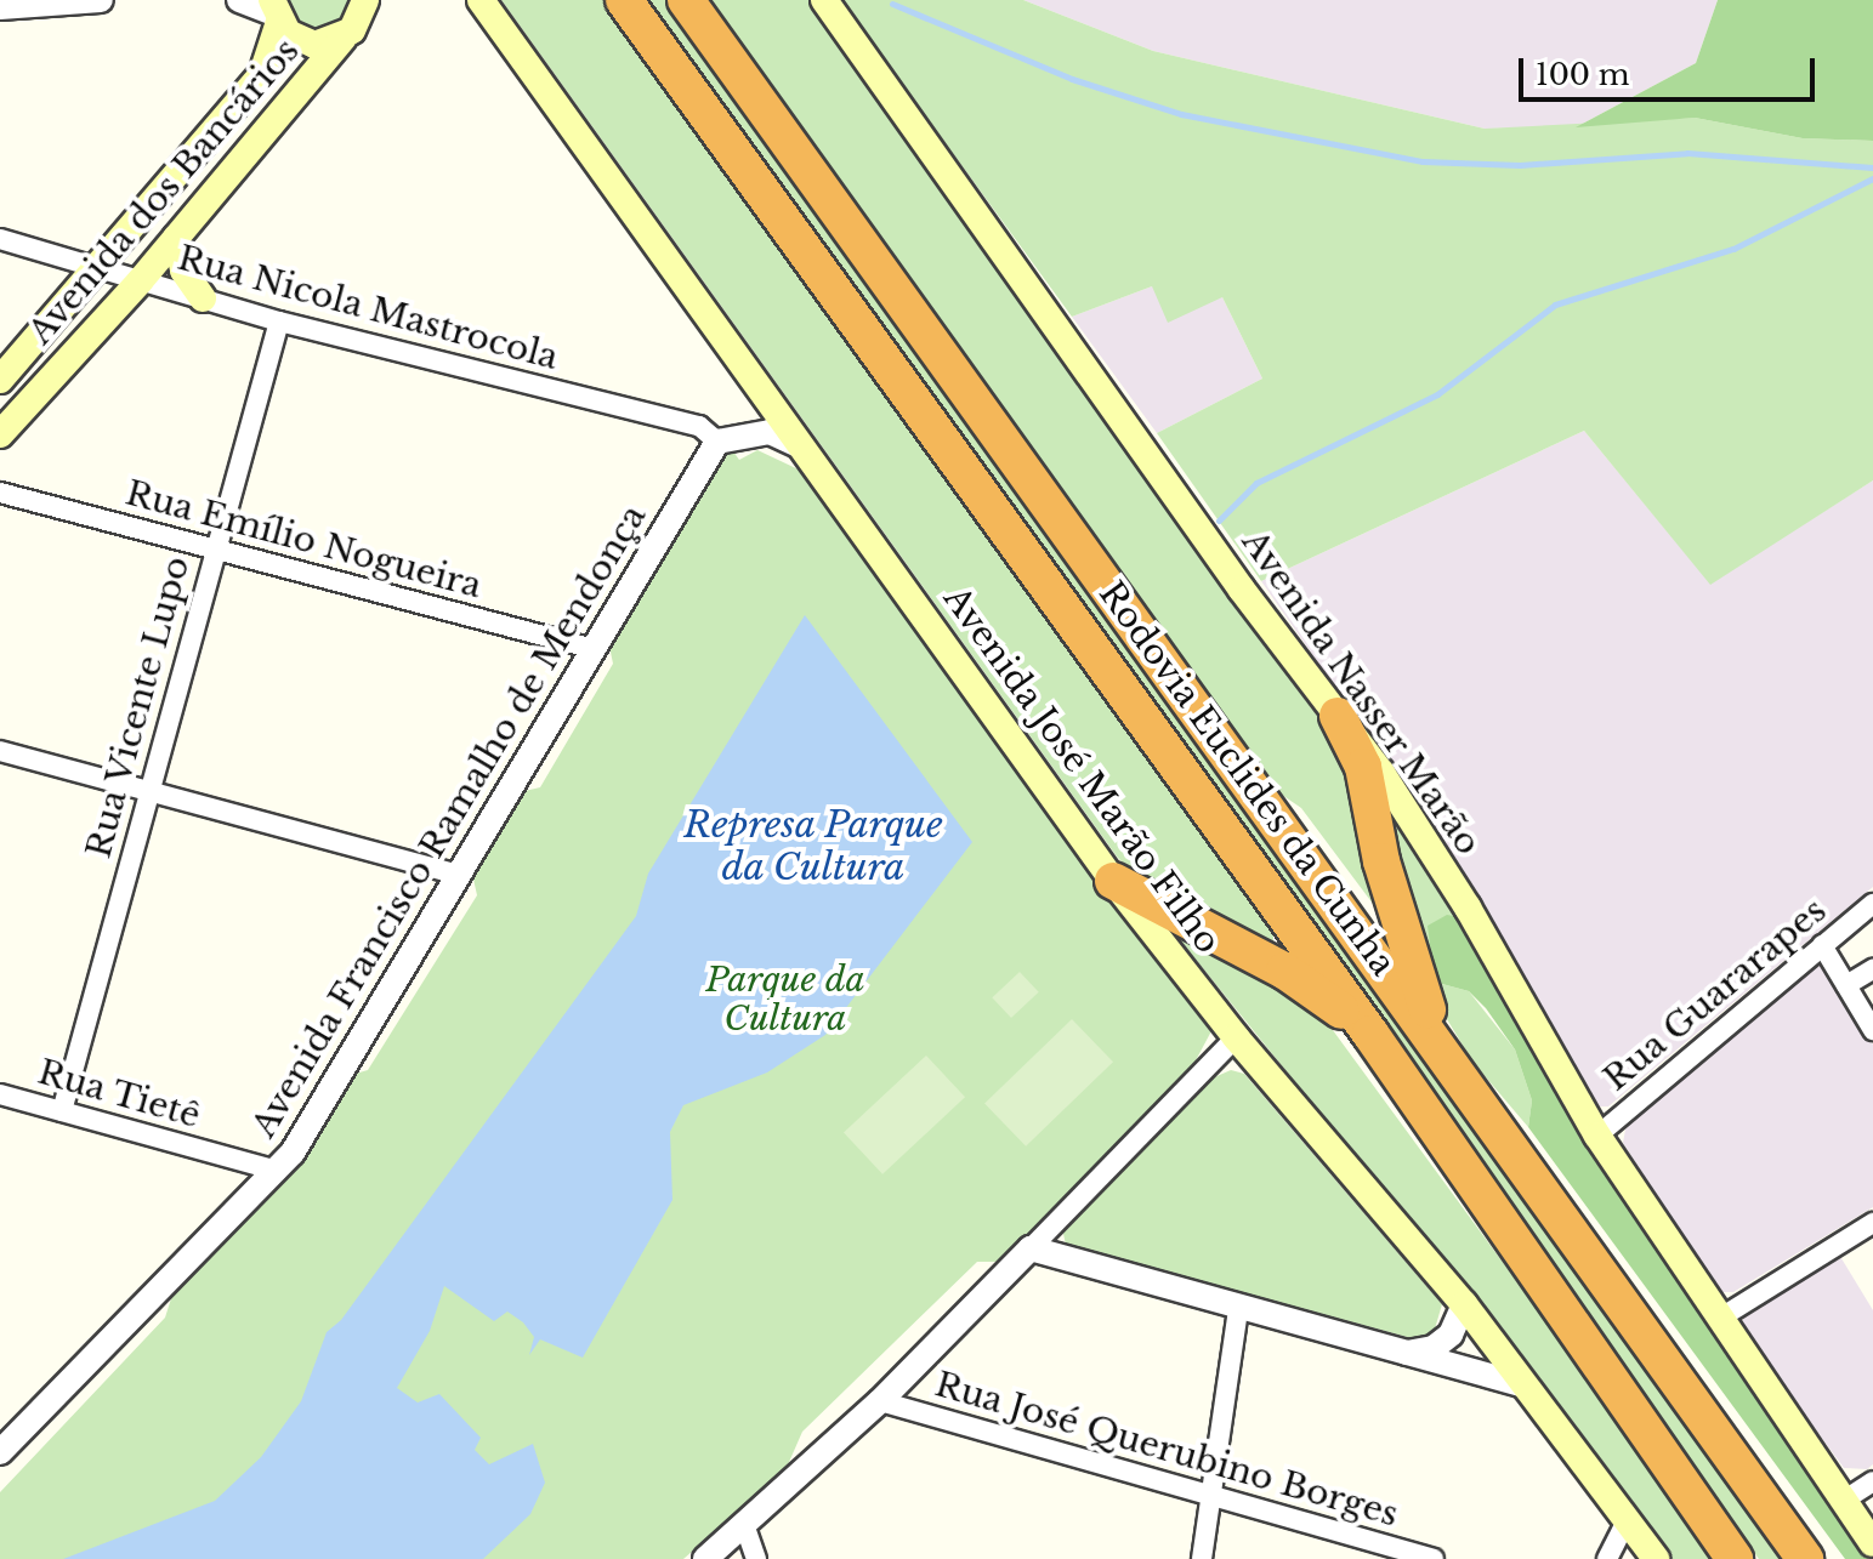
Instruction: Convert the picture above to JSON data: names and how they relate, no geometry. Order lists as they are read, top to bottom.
{
  "streets": {
    "highway": ["Rodovia Euclides da Cunha"],
    "main road": ["Avenida dos Bancários", "Avenida Nasser Marão", "Avenida José Marão Filho"],
    "street": [
      "Rua Nicola Mastrocola",
      "Rua Emílio Nogueira",
      "Rua Vicente Lupo",
      "Avenida Francisco Ramalho de Mendonça",
      "Rua Guararapes",
      "Rua Tietê",
      "Rua José Querubino Borges"
    ]
  },
  "crossings": [
    ["Avenida dos Bancários", "Rua Nicola Mastrocola"],
    ["Rua Nicola Mastrocola", "Rua Vicente Lupo"],
    ["Rua Nicola Mastrocola", "Avenida Francisco Ramalho de Mendonça"],
    ["Rua Emílio Nogueira", "Rua Vicente Lupo"],
    ["Rua Emílio Nogueira", "Avenida Francisco Ramalho de Mendonça"],
    ["Avenida Nasser Marão", "Rua Guararapes"],
    ["Rua Vicente Lupo", "Rua Tietê"],
    ["Avenida Francisco Ramalho de Mendonça", "Rua Tietê"]
  ],
  "water": ["Represa Parque da Cultura"],
  "parks": ["Parque da Cultura"],
  "scale_bar": "100 m"
}
